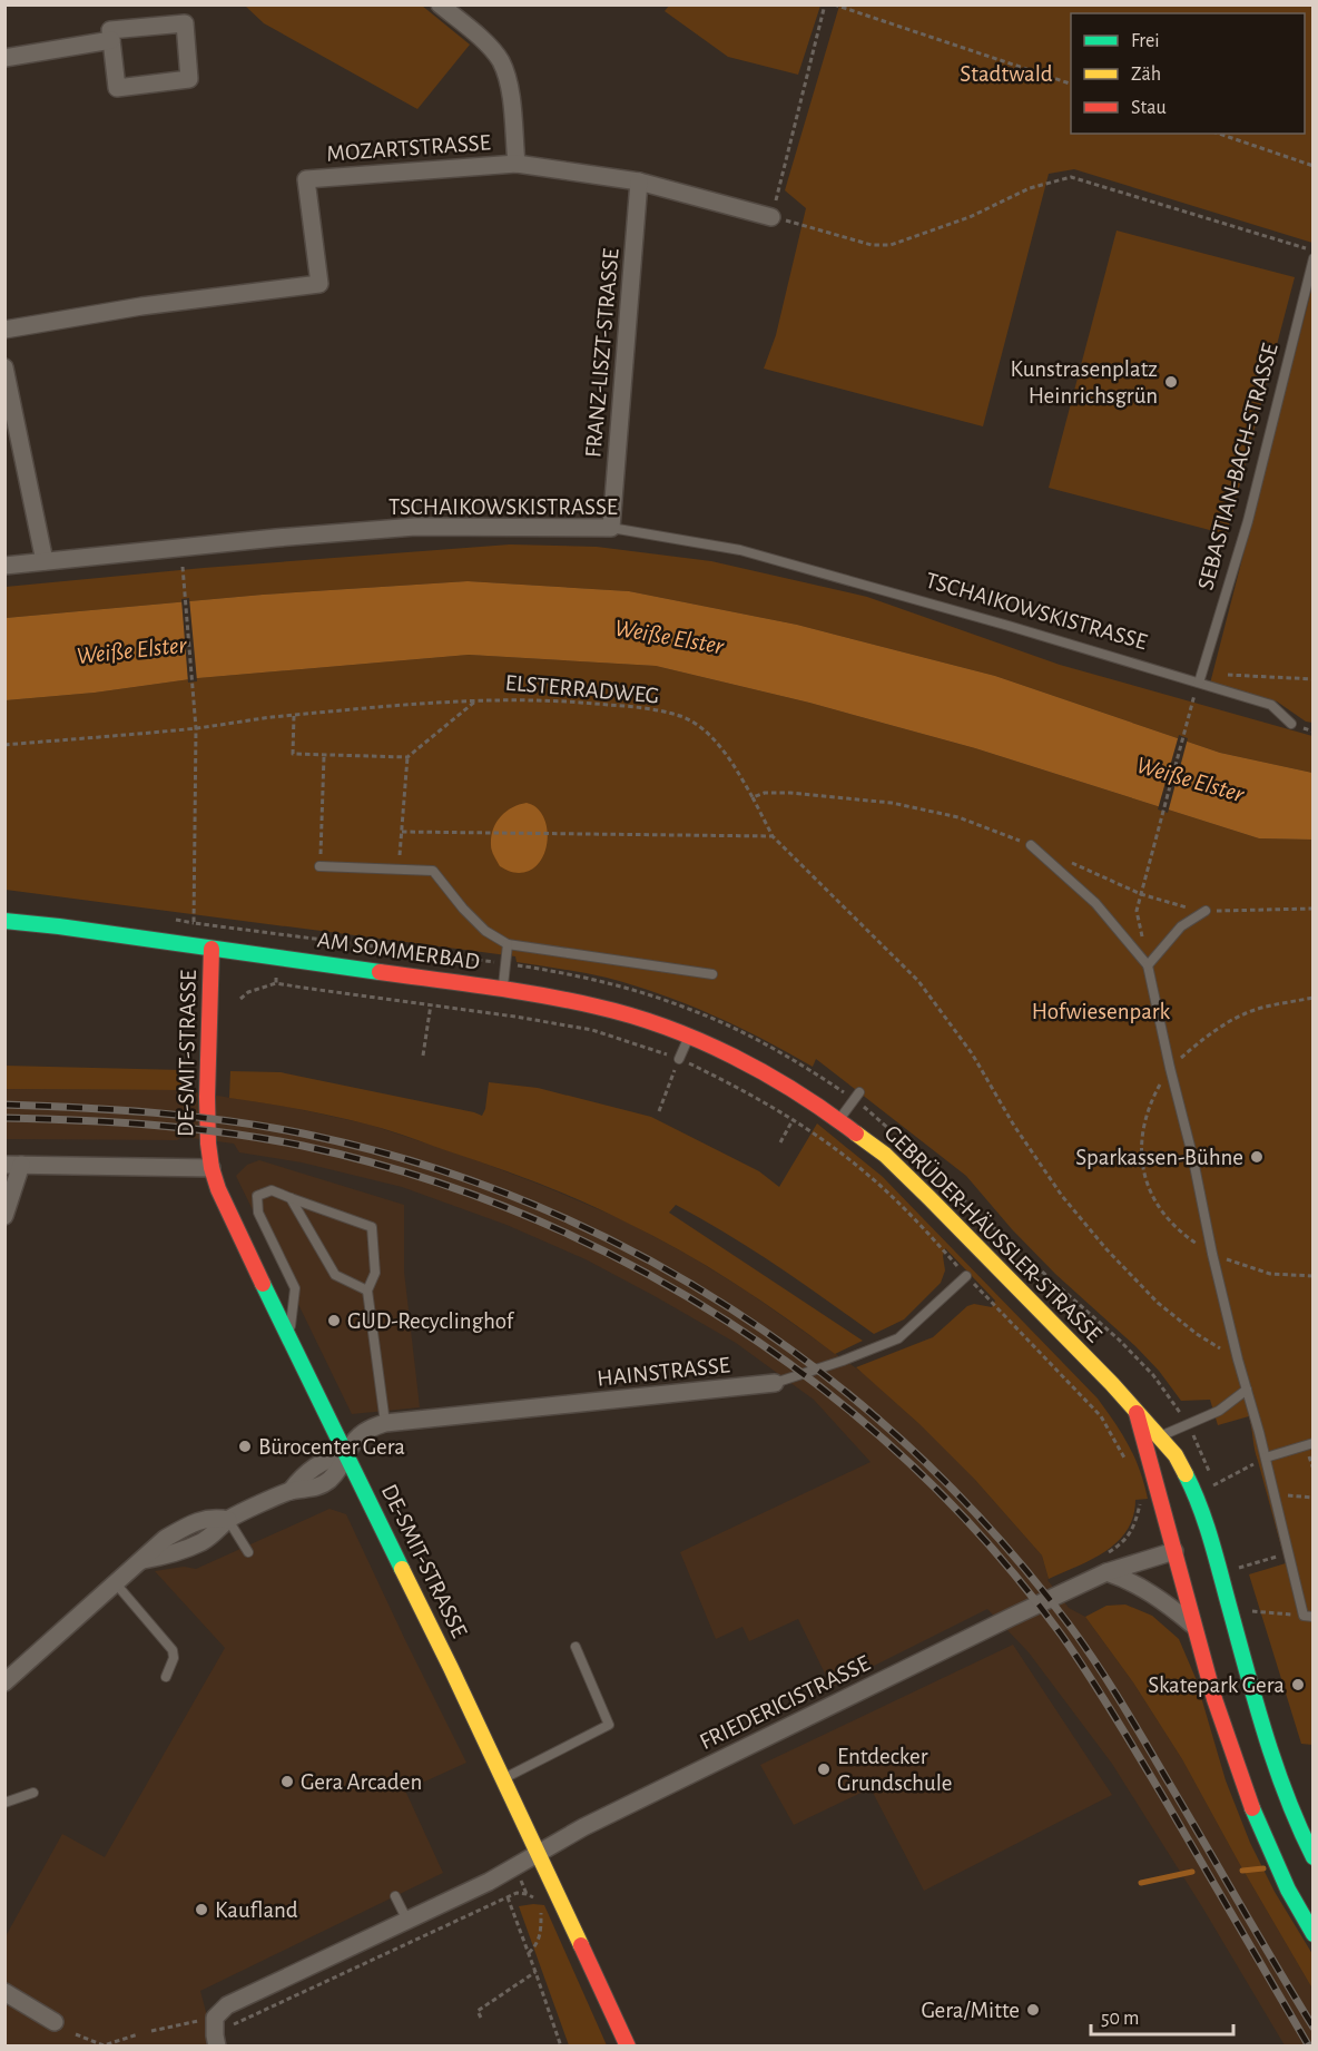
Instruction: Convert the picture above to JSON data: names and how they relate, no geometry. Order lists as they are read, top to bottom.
{
  "streets": {
    "main road": ["AM SOMMERBAD", "DE-SMIT-STRASSE", "GEBRÜDER-HÄUSSLER-STRASSE"],
    "street": [
      "MOZARTSTRASSE",
      "FRANZ-LISZT-STRASSE",
      "TSCHAIKOWSKISTRASSE",
      "HAINSTRASSE",
      "FRIEDERICISTRASSE"
    ],
    "lane": ["SEBASTIAN-BACH-STRASSE"],
    "path": ["ELSTERRADWEG"]
  },
  "crossings": [
    ["MOZARTSTRASSE", "FRANZ-LISZT-STRASSE"],
    ["FRANZ-LISZT-STRASSE", "TSCHAIKOWSKISTRASSE"],
    ["SEBASTIAN-BACH-STRASSE", "TSCHAIKOWSKISTRASSE"],
    ["AM SOMMERBAD", "DE-SMIT-STRASSE"],
    ["AM SOMMERBAD", "GEBRÜDER-HÄUSSLER-STRASSE"],
    ["DE-SMIT-STRASSE", "HAINSTRASSE"],
    ["DE-SMIT-STRASSE", "FRIEDERICISTRASSE"],
    ["GEBRÜDER-HÄUSSLER-STRASSE", "FRIEDERICISTRASSE"]
  ],
  "water": ["Weiße Elster"],
  "parks": ["Stadtwald", "Hofwiesenpark"],
  "places": [
    "Kunstrasenplatz Heinrichsgrün",
    "Sparkassen-Bühne",
    "GUD-Recyclinghof",
    "Bürocenter Gera",
    "Skatepark Gera",
    "Entdecker Grundschule",
    "Gera Arcaden",
    "Kaufland",
    "Gera/Mitte"
  ],
  "legend": ["Frei", "Zäh", "Stau"],
  "scale_bar": "50 m"
}
